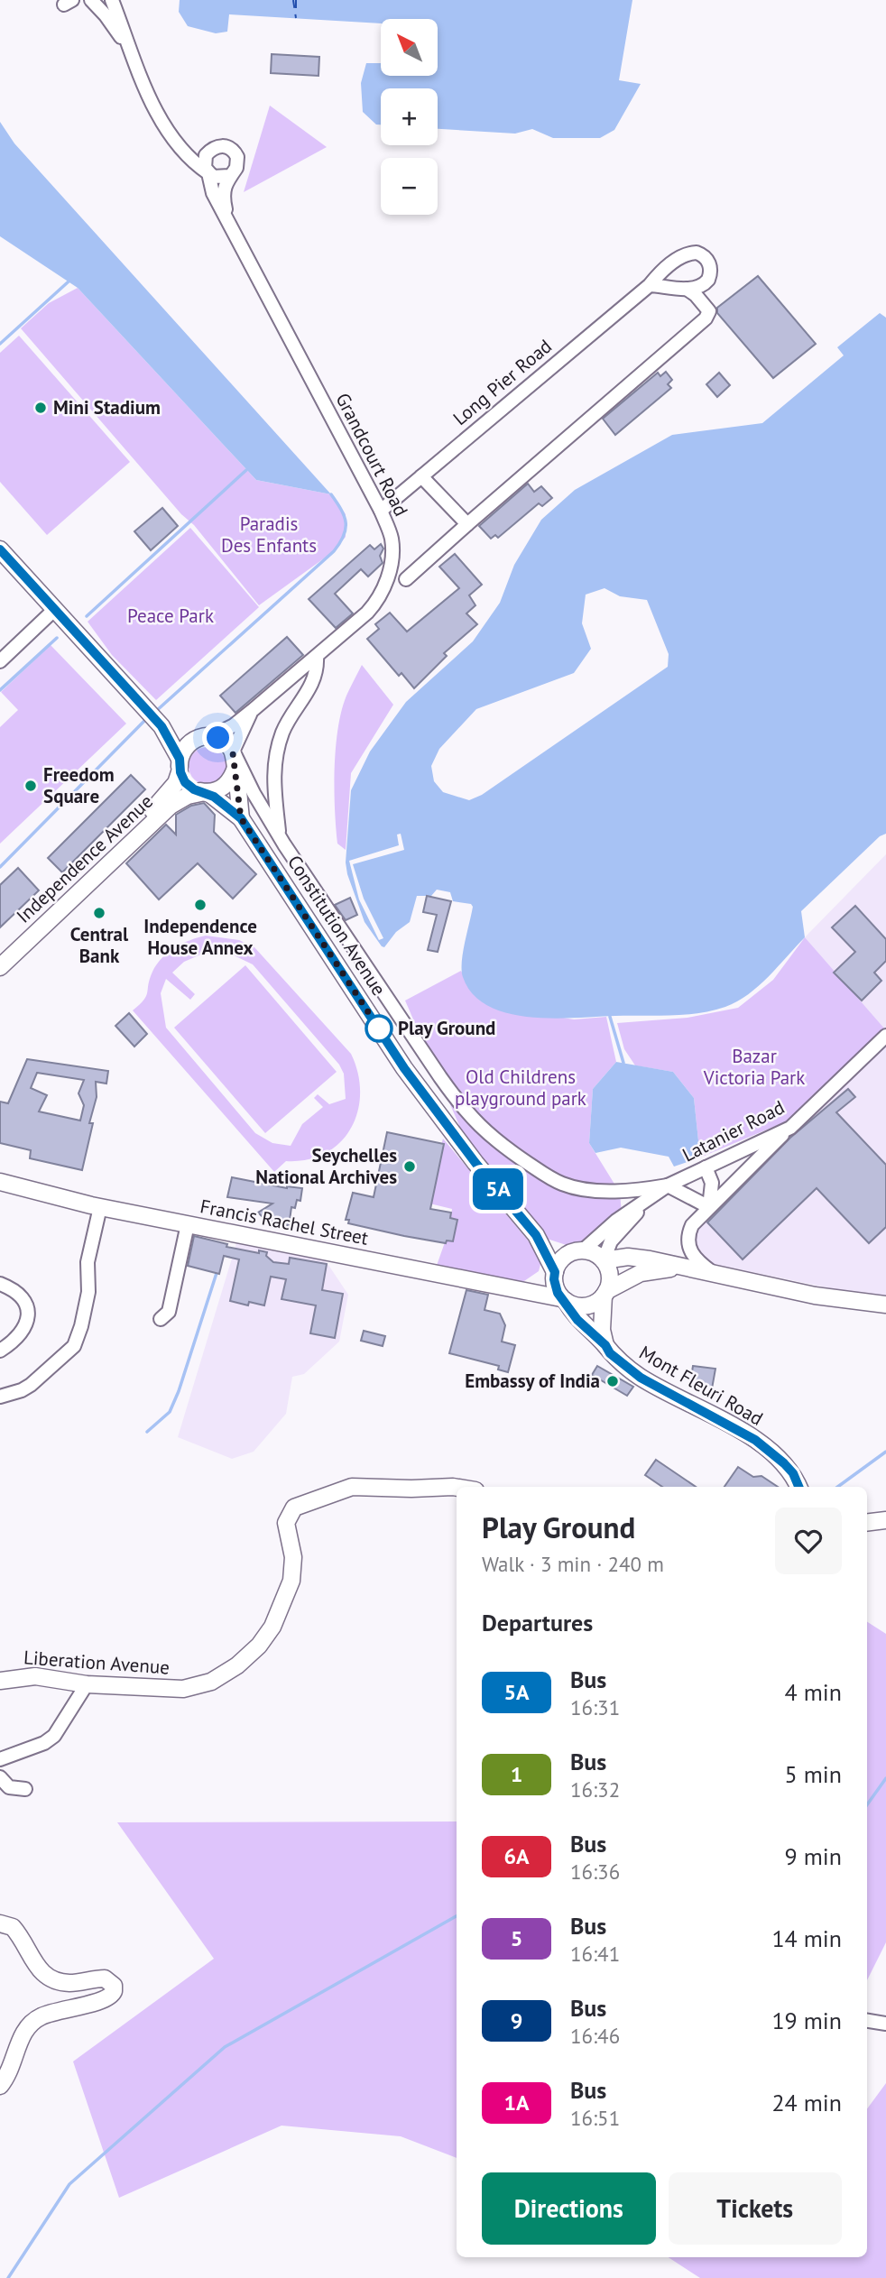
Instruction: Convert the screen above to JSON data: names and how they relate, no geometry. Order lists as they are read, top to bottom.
{
  "streets": {
    "main road": [
      "Independence Avenue",
      "Constitution Avenue",
      "Francis Rachel Street",
      "Mont Fleuri Road",
      "Liberation Avenue"
    ],
    "street": ["Long Pier Road", "Grandcourt Road", "Latanier Road"]
  },
  "crossings": [
    ["Long Pier Road", "Grandcourt Road"],
    ["Grandcourt Road", "Independence Avenue"],
    ["Grandcourt Road", "Constitution Avenue"],
    ["Independence Avenue", "Constitution Avenue"],
    ["Constitution Avenue", "Latanier Road"],
    ["Constitution Avenue", "Francis Rachel Street"],
    ["Constitution Avenue", "Mont Fleuri Road"],
    ["Latanier Road", "Francis Rachel Street"],
    ["Latanier Road", "Mont Fleuri Road"],
    ["Francis Rachel Street", "Mont Fleuri Road"]
  ],
  "parks": [
    "Paradis Des Enfants",
    "Peace Park",
    "Bazar Victoria Park",
    "Old Childrens playground park"
  ],
  "places": [
    "Mini Stadium",
    "Freedom Square",
    "Independence House Annex",
    "Central Bank",
    "Play Ground",
    "Seychelles National Archives",
    "Embassy of India"
  ],
  "lines": ["bus line 5A"],
  "north": "top left",
  "page": {
    "on_map": "5A",
    "map_buttons": ["+", "−"],
    "heading": [
      ["Play Ground", "Walk · 3 min · 240 m"],
      "Departures"
    ],
    "list": [
      {
        "mark": "5A",
        "name": "Bus",
        "note": "16:31",
        "value": "4 min"
      },
      {
        "mark": "1",
        "name": "Bus",
        "note": "16:32",
        "value": "5 min"
      },
      {
        "mark": "6A",
        "name": "Bus",
        "note": "16:36",
        "value": "9 min"
      },
      {
        "mark": "5",
        "name": "Bus",
        "note": "16:41",
        "value": "14 min"
      },
      {
        "mark": "9",
        "name": "Bus",
        "note": "16:46",
        "value": "19 min"
      },
      {
        "mark": "1A",
        "name": "Bus",
        "note": "16:51",
        "value": "24 min"
      }
    ],
    "buttons": ["Directions", "Tickets"]
  }
}
